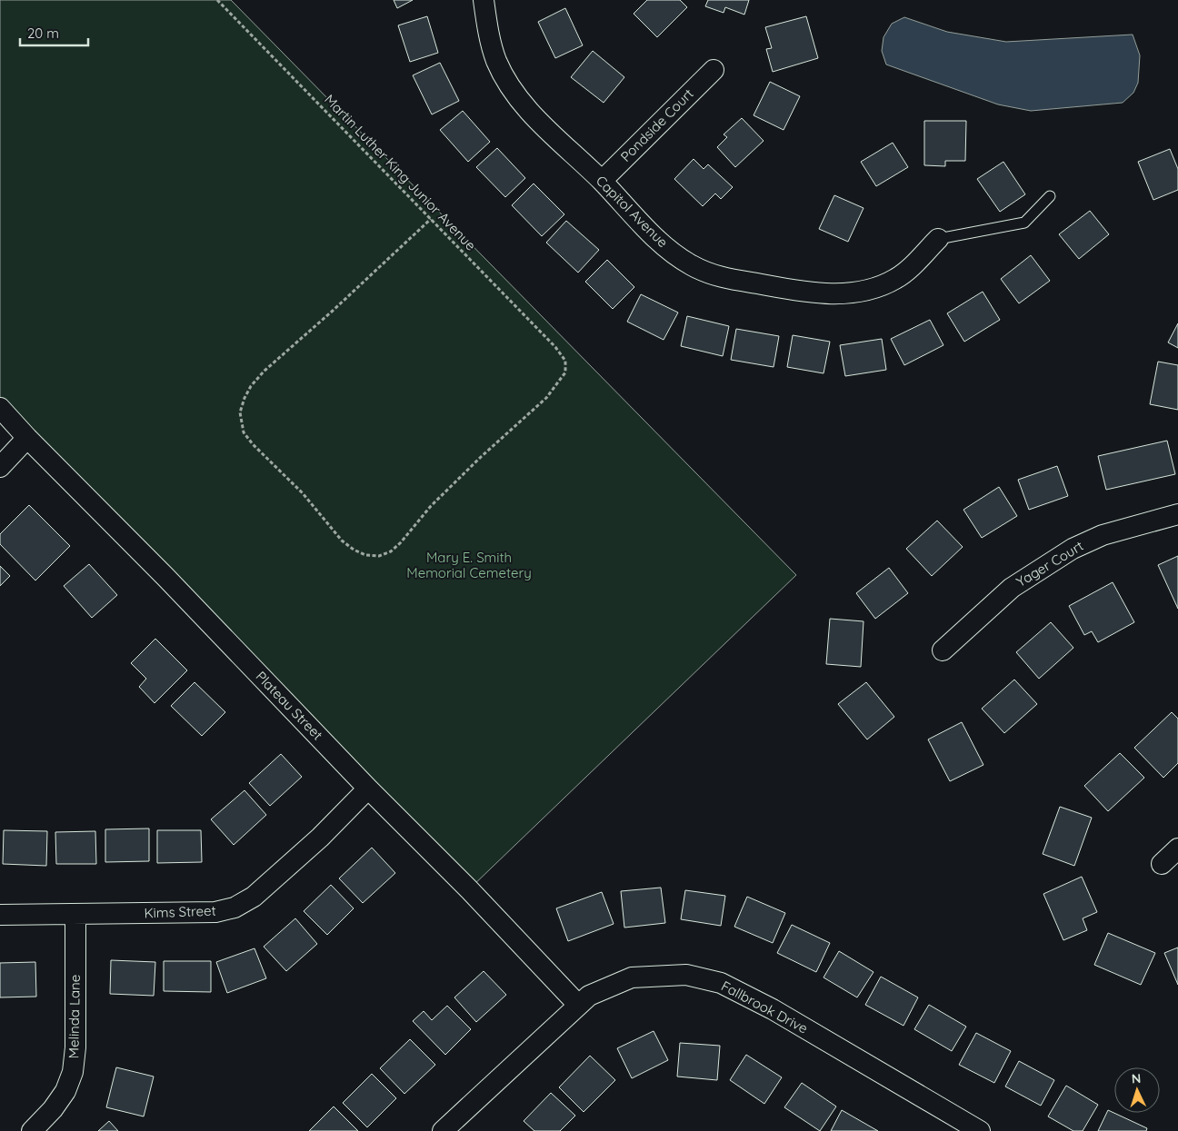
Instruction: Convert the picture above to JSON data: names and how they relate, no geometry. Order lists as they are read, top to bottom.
{
  "streets": {
    "street": [
      "Pondside Court",
      "Capitol Avenue",
      "Yager Court",
      "Plateau Street",
      "Kims Street",
      "Fallbrook Drive",
      "Melinda Lane"
    ],
    "path": ["Martin Luther King Junior Avenue"]
  },
  "crossings": [
    ["Pondside Court", "Capitol Avenue"],
    ["Plateau Street", "Kims Street"],
    ["Plateau Street", "Fallbrook Drive"],
    ["Kims Street", "Melinda Lane"]
  ],
  "parks": ["Mary E. Smith Memorial Cemetery"],
  "scale_bar": "20 m",
  "north": "top"
}
